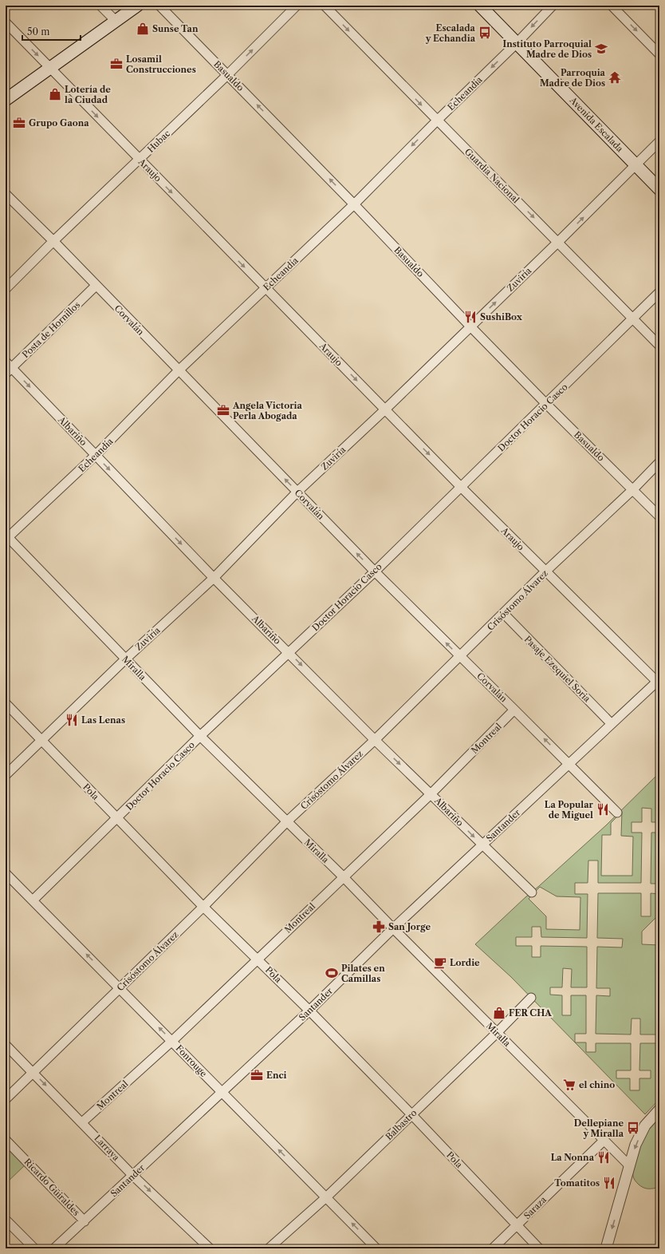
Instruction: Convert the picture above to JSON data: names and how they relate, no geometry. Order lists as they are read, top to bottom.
{
  "streets": {
    "main road": ["Avenida Escalada"],
    "street": [
      "Basualdo",
      "Echeandía",
      "Hubac",
      "Araujo",
      "Guardia Nacional",
      "Zuviría",
      "Corvalán",
      "Posta de Hornillos",
      "Doctor Horacio Casco",
      "Albariño",
      "Crisóstomo Álvarez",
      "Miralla",
      "Pasaje Ezequiel Soria",
      "Montreal",
      "Pola",
      "Santander",
      "Fonrouge",
      "Balbastro",
      "Larraya",
      "Ricardo Güiraldes",
      "Saraza"
    ]
  },
  "crossings": [
    ["Basualdo", "Echeandía"],
    ["Basualdo", "Hubac"],
    ["Basualdo", "Zuviría"],
    ["Basualdo", "Doctor Horacio Casco"],
    ["Basualdo", "Crisóstomo Álvarez"],
    ["Echeandía", "Avenida Escalada"],
    ["Echeandía", "Araujo"],
    ["Echeandía", "Guardia Nacional"],
    ["Echeandía", "Corvalán"],
    ["Echeandía", "Albariño"],
    ["Echeandía", "Miralla"],
    ["Avenida Escalada", "Zuviría"],
    ["Hubac", "Araujo"],
    ["Hubac", "Corvalán"],
    ["Araujo", "Zuviría"],
    ["Araujo", "Doctor Horacio Casco"],
    ["Araujo", "Crisóstomo Álvarez"],
    ["Araujo", "Santander"],
    ["Guardia Nacional", "Zuviría"],
    ["Guardia Nacional", "Doctor Horacio Casco"],
    ["Zuviría", "Corvalán"],
    ["Zuviría", "Albariño"],
    ["Zuviría", "Miralla"],
    ["Zuviría", "Pola"],
    ["Corvalán", "Posta de Hornillos"],
    ["Corvalán", "Doctor Horacio Casco"],
    ["Corvalán", "Crisóstomo Álvarez"],
    ["Corvalán", "Montreal"],
    ["Corvalán", "Santander"],
    ["Posta de Hornillos", "Albariño"],
    ["Doctor Horacio Casco", "Albariño"],
    ["Doctor Horacio Casco", "Miralla"],
    ["Doctor Horacio Casco", "Pola"],
    ["Doctor Horacio Casco", "Fonrouge"],
    ["Albariño", "Crisóstomo Álvarez"],
    ["Albariño", "Montreal"],
    ["Albariño", "Santander"],
    ["Crisóstomo Álvarez", "Miralla"],
    ["Crisóstomo Álvarez", "Pasaje Ezequiel Soria"],
    ["Crisóstomo Álvarez", "Pola"],
    ["Crisóstomo Álvarez", "Fonrouge"],
    ["Crisóstomo Álvarez", "Larraya"],
    ["Miralla", "Montreal"],
    ["Miralla", "Santander"],
    ["Miralla", "Balbastro"],
    ["Miralla", "Saraza"],
    ["Pasaje Ezequiel Soria", "Santander"],
    ["Montreal", "Pola"],
    ["Montreal", "Fonrouge"],
    ["Montreal", "Larraya"],
    ["Pola", "Santander"],
    ["Pola", "Balbastro"],
    ["Pola", "Saraza"],
    ["Santander", "Fonrouge"],
    ["Santander", "Larraya"],
    ["Santander", "Ricardo Güiraldes"],
    ["Fonrouge", "Balbastro"]
  ],
  "one_way": [
    "Echeandía",
    "Araujo",
    "Guardia Nacional",
    "Corvalán",
    "Albariño",
    "Fonrouge",
    "Larraya"
  ],
  "places": {
    "shop": ["Sunse Tan", "Lotería de la Ciudad", "FER CHA"],
    "bus stop": ["Escalada y Echandia", "Dellepiane y Miralla"],
    "school or university": ["Instituto Parroquial Madre de Dios"],
    "office": [
      "Losamil Construcciones",
      "Grupo Gaona",
      "Angela Victoria Perla Abogada",
      "Enci"
    ],
    "temple": ["Parroquia Madre de Dios"],
    "restaurant": [
      "SushiBox",
      "Las Lenas",
      "La Popular de Miguel",
      "La Nonna",
      "Tomatitos"
    ],
    "pharmacy": ["San Jorge"],
    "cafe": ["Lordie"],
    "sports": ["Pilates en Camillas"],
    "supermarket": ["el chino"]
  },
  "scale_bar": "50 m"
}
